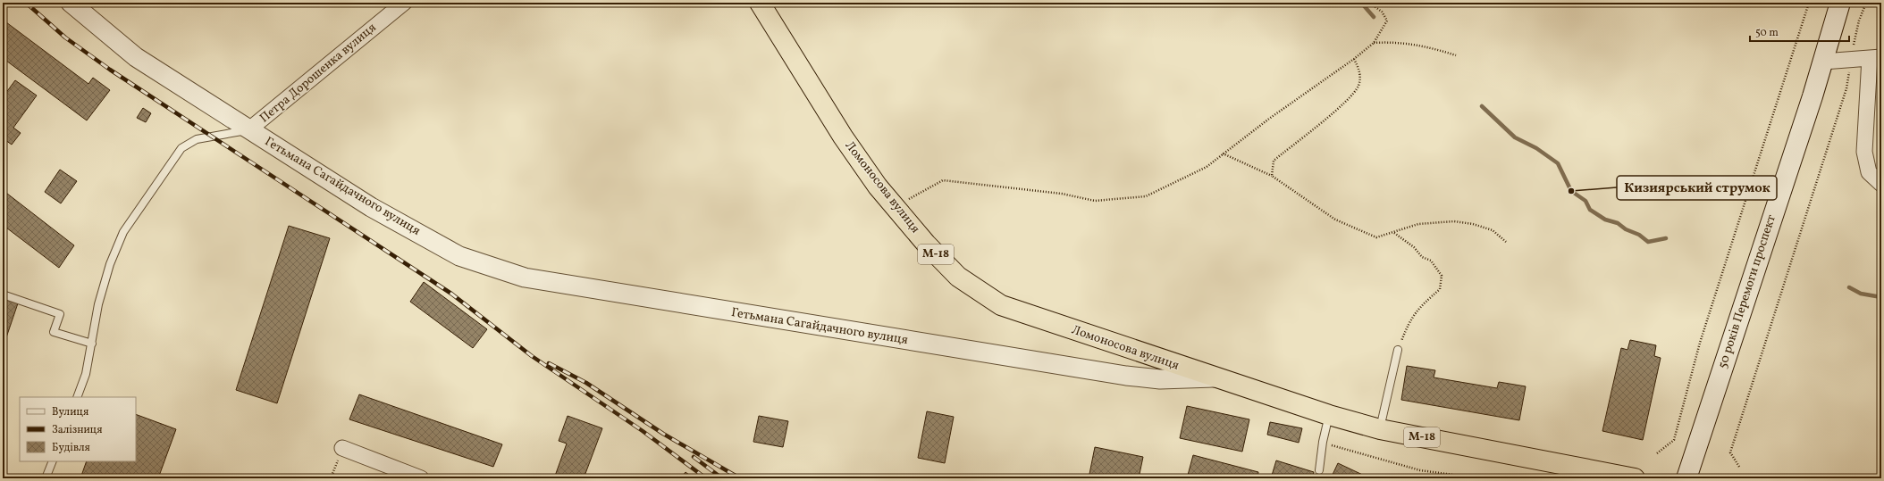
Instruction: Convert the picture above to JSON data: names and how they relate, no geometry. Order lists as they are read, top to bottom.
{
  "streets": {
    "highway": ["Гетьмана Сагайдачного вулиця", "Ломоносова вулиця", "М-18"],
    "main road": ["50 років Перемоги проспект"],
    "street": ["Петра Дорошенка вулиця"]
  },
  "crossings": [
    ["Петра Дорошенка вулиця", "Гетьмана Сагайдачного вулиця"],
    ["Гетьмана Сагайдачного вулиця", "Ломоносова вулиця"]
  ],
  "places": ["Кизиярський струмок"],
  "legend": ["Вулиця", "Залізниця", "Будівля"],
  "scale_bar": "50 m"
}
